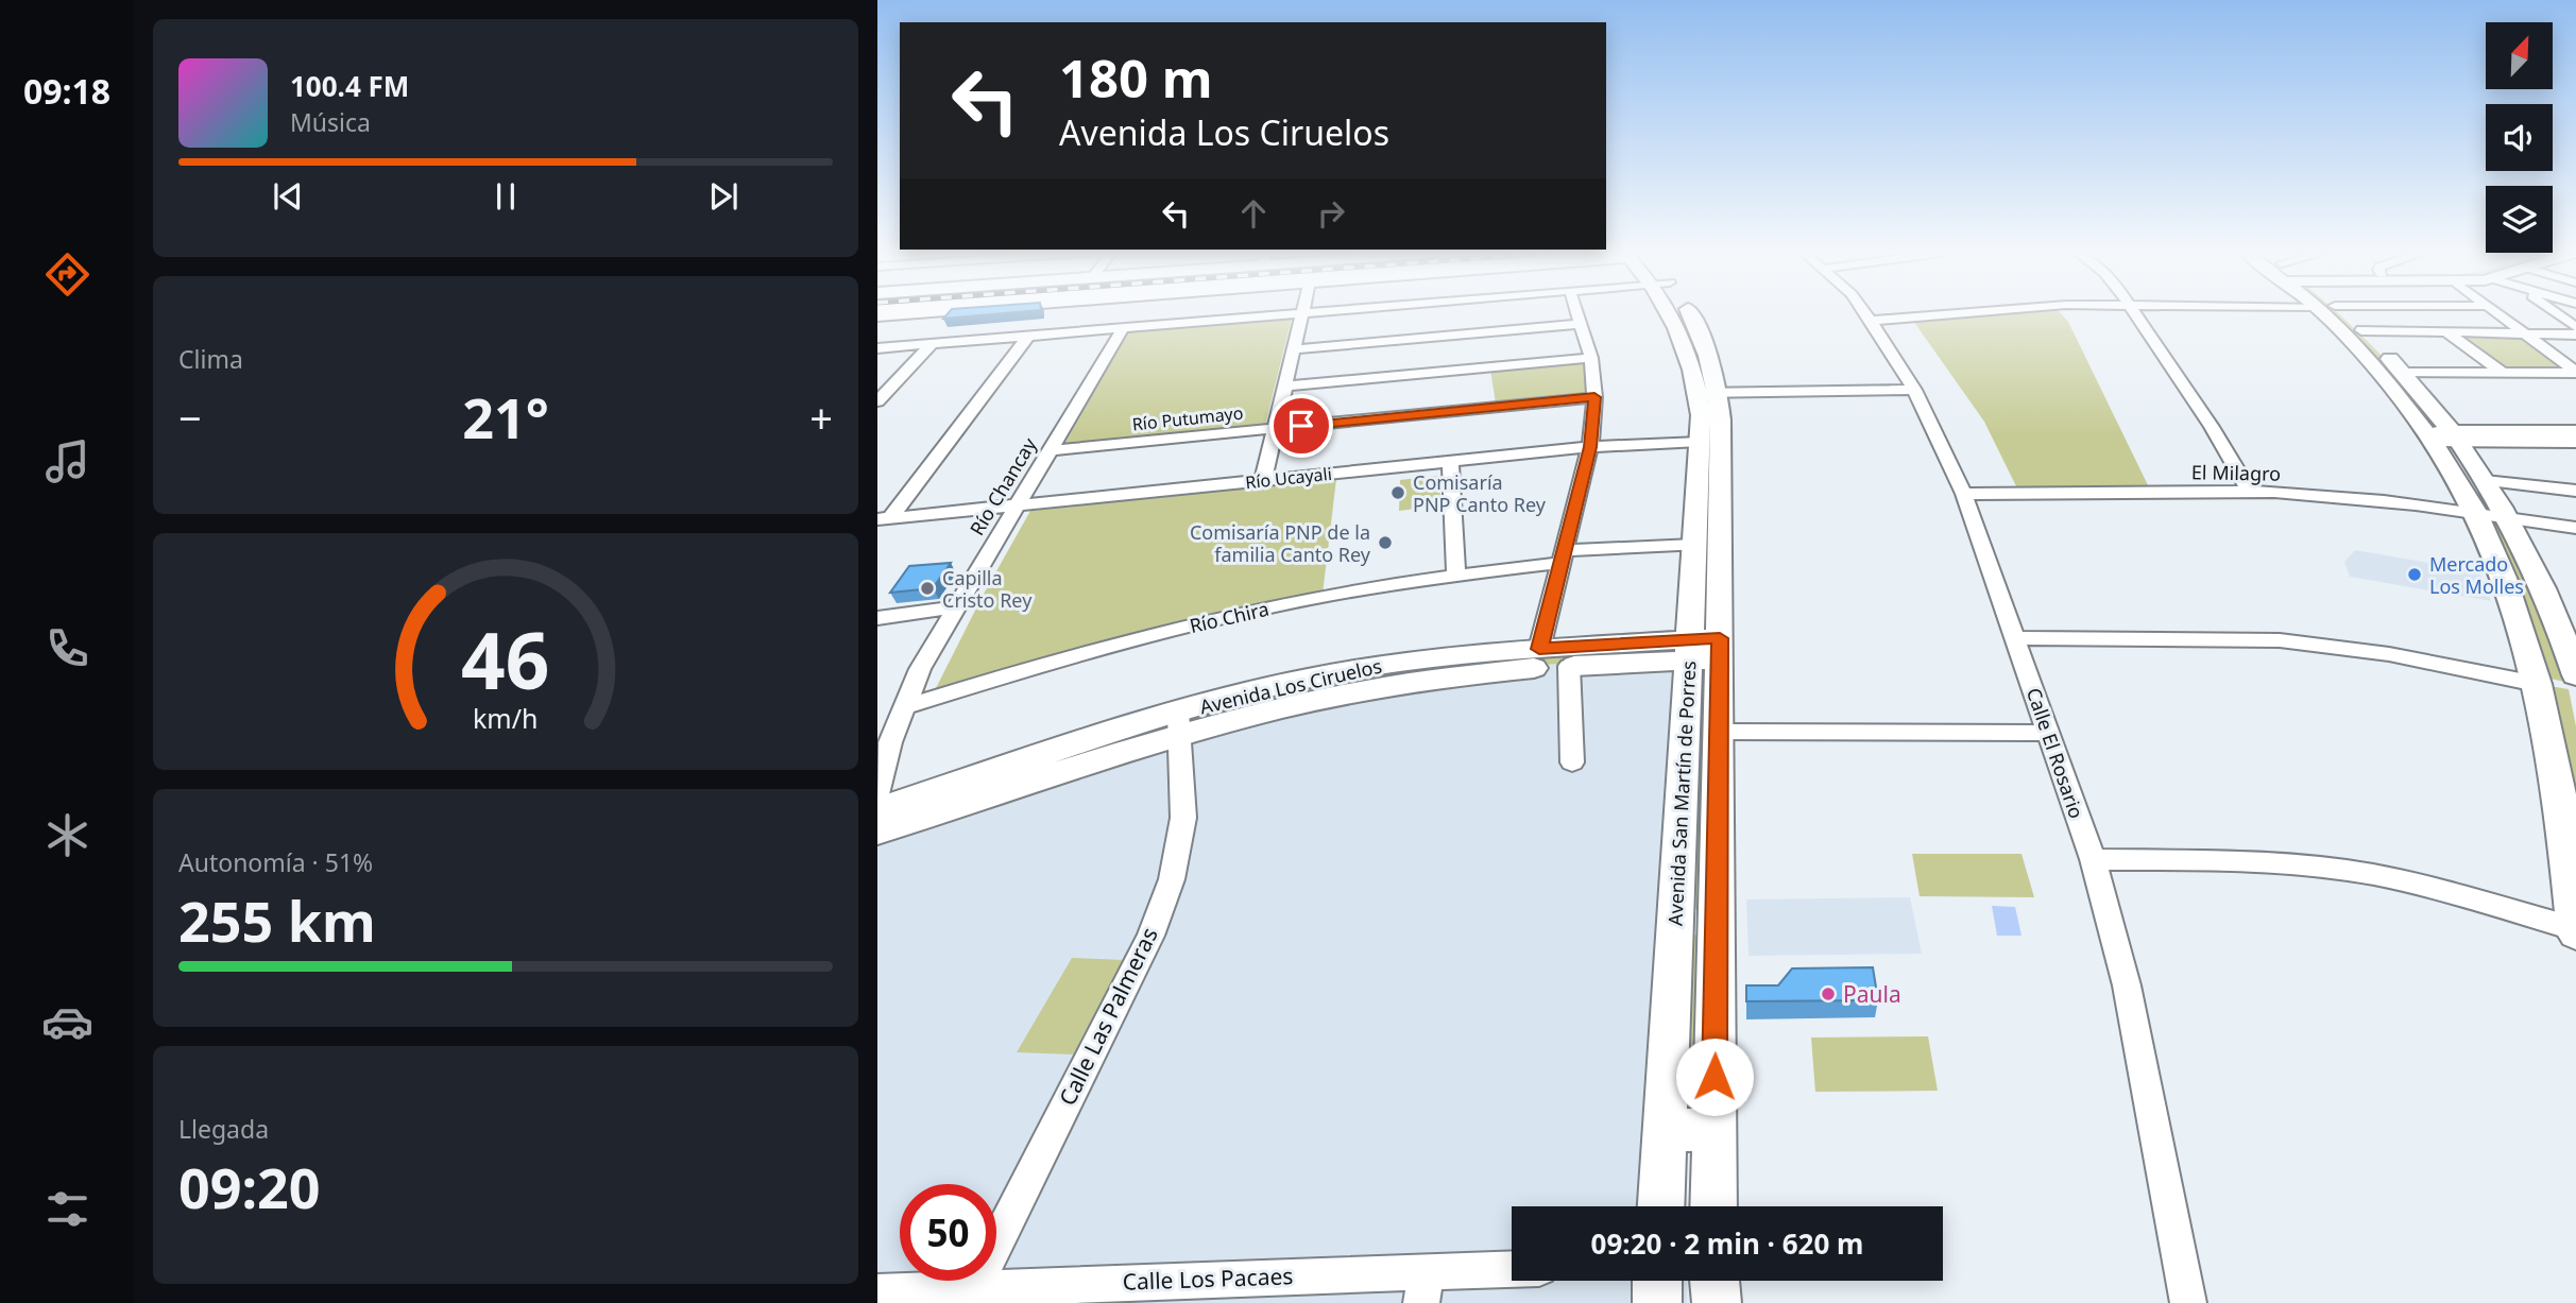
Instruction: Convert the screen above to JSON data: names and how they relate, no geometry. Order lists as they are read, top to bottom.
{
  "streets": {
    "main road": ["Avenida Los Ciruelos", "Avenida San Martín de Porres"],
    "street": [
      "Río Putumayo",
      "El Milagro",
      "Río Ucayali",
      "Río Chancay",
      "Río Chira",
      "Calle El Rosario",
      "Calle Las Palmeras",
      "Calle Los Pacaes"
    ]
  },
  "crossings": [
    ["Río Putumayo", "Río Chancay"],
    ["El Milagro", "Calle El Rosario"],
    ["Río Ucayali", "Río Chancay"],
    ["Río Ucayali", "Avenida San Martín de Porres"],
    ["Río Chancay", "Río Chira"],
    ["Río Chira", "Avenida San Martín de Porres"],
    ["Avenida Los Ciruelos", "Avenida San Martín de Porres"],
    ["Avenida Los Ciruelos", "Calle Las Palmeras"],
    ["Calle Las Palmeras", "Calle Los Pacaes"]
  ],
  "places": [
    "Comisaría PNP Canto Rey",
    "Comisaría PNP de la familia Canto Rey",
    "Mercado Los Molles",
    "Capilla Cristo Rey",
    "Paula"
  ],
  "north": "top right",
  "page": {
    "tabs": "09:18",
    "turn": ["180 m", "Avenida Los Ciruelos"],
    "song": ["100.4 FM", "Música"],
    "tile": [
      "Clima",
      ["Autonomía · 51%", "255 km"],
      ["Llegada", "09:20"]
    ],
    "heat": ["−", "21°", "+"],
    "limit": "50",
    "trip": "09:20 · 2 min · 620 m",
    "gauge": ["46", "km/h"]
  }
}
